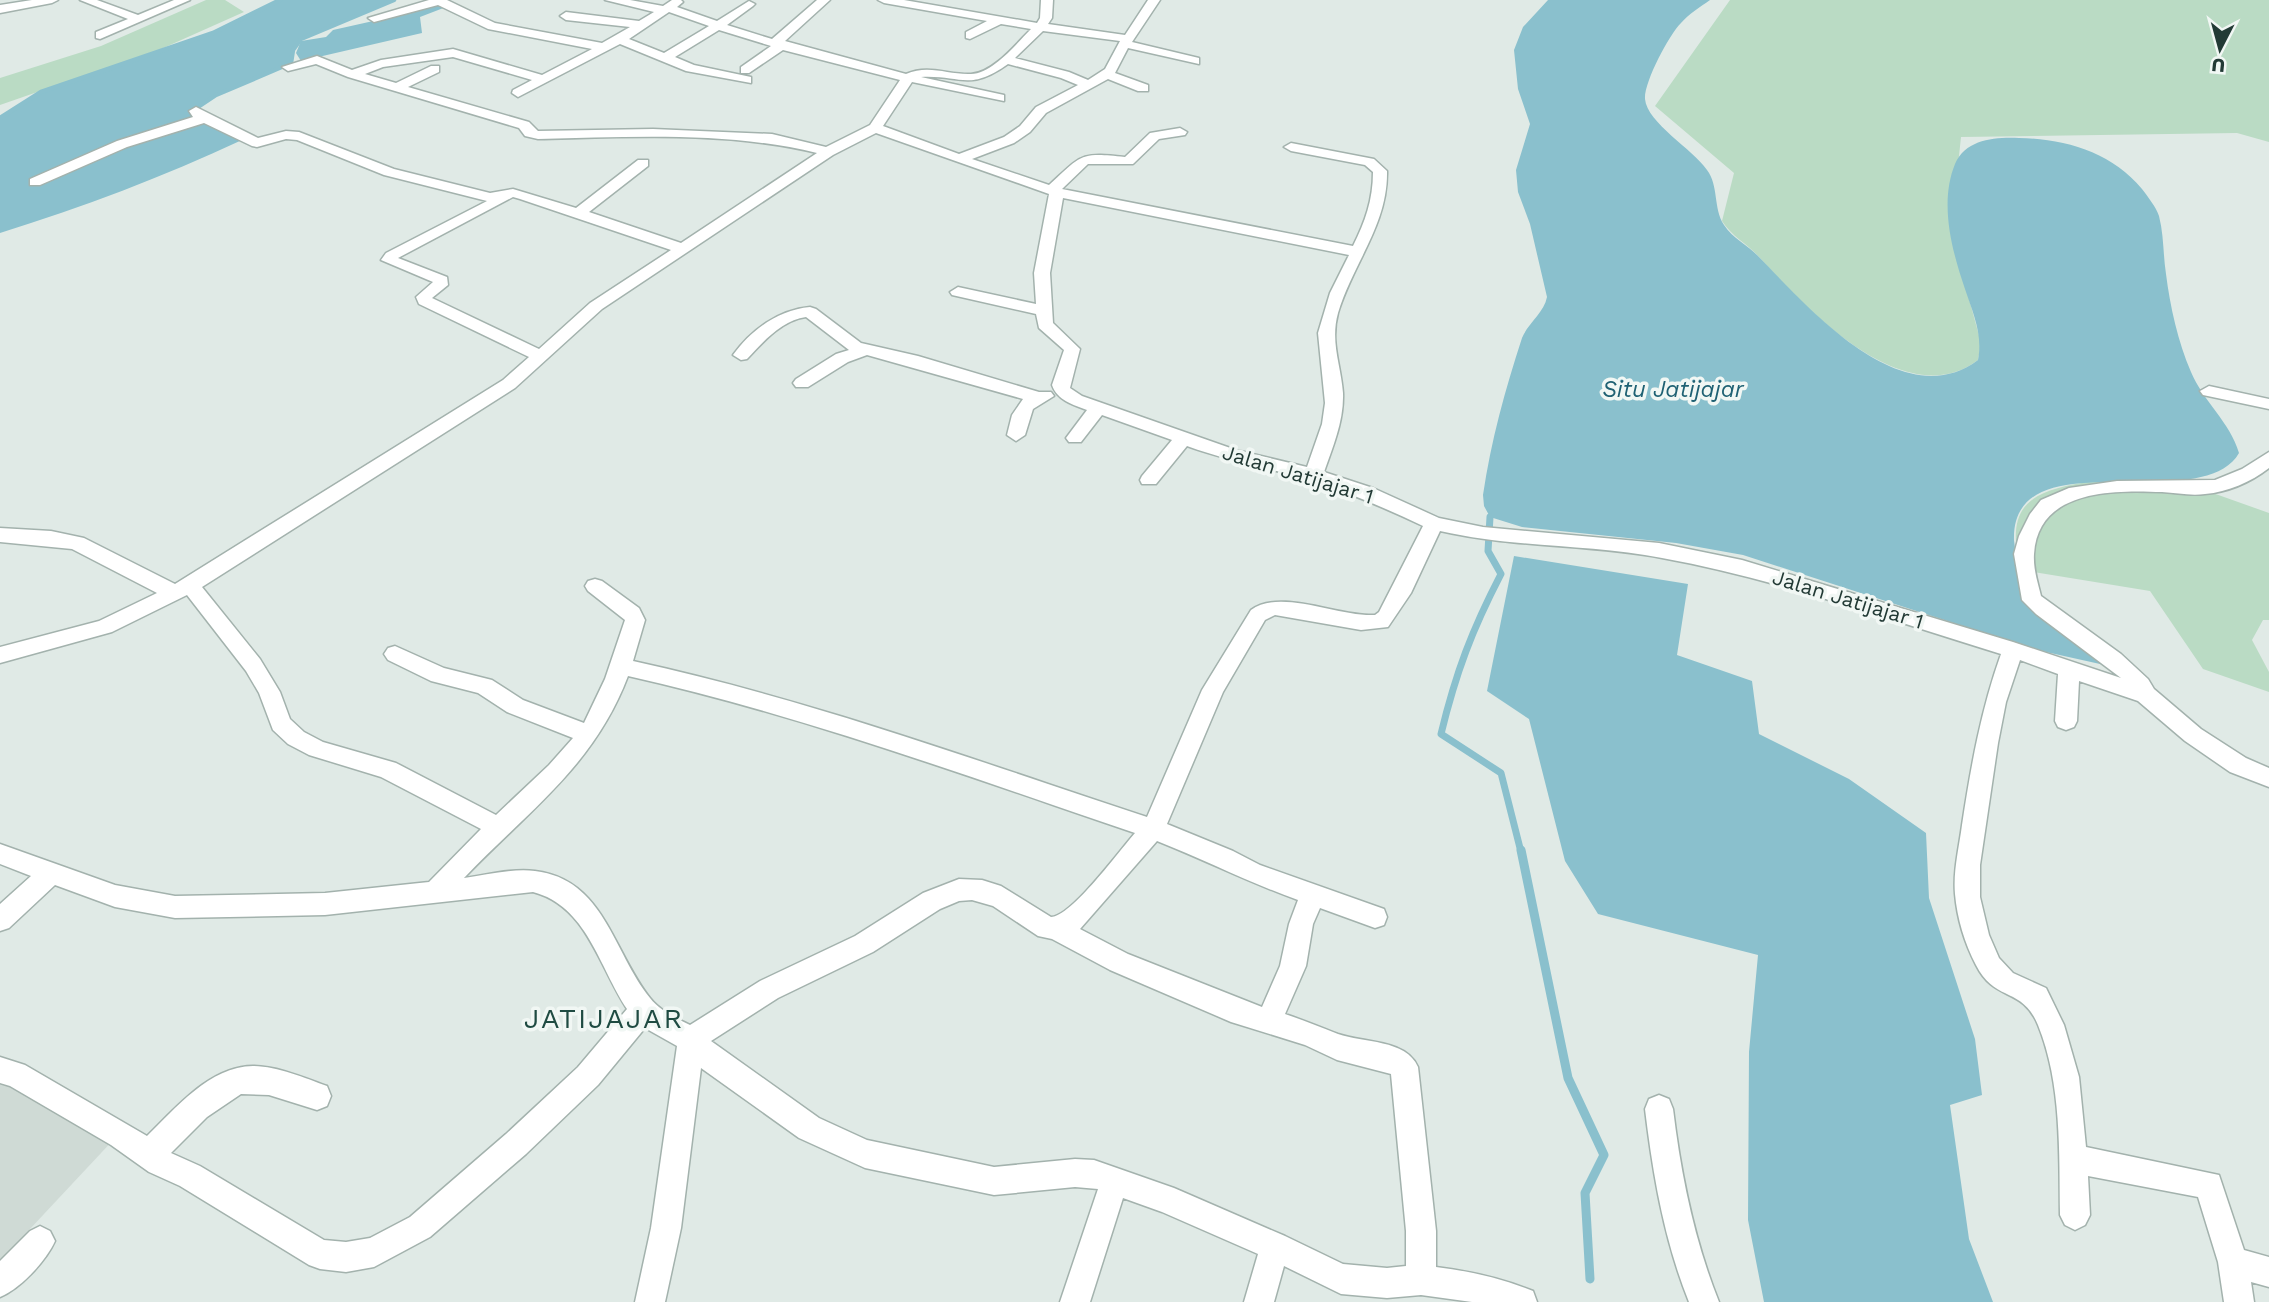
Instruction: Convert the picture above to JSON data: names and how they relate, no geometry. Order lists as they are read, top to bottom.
{
  "streets": {
    "street": ["Jalan Jatijajar 1"]
  },
  "districts": ["JATIJAJAR"],
  "water": ["Situ Jatijajar"],
  "north": "bottom"
}
